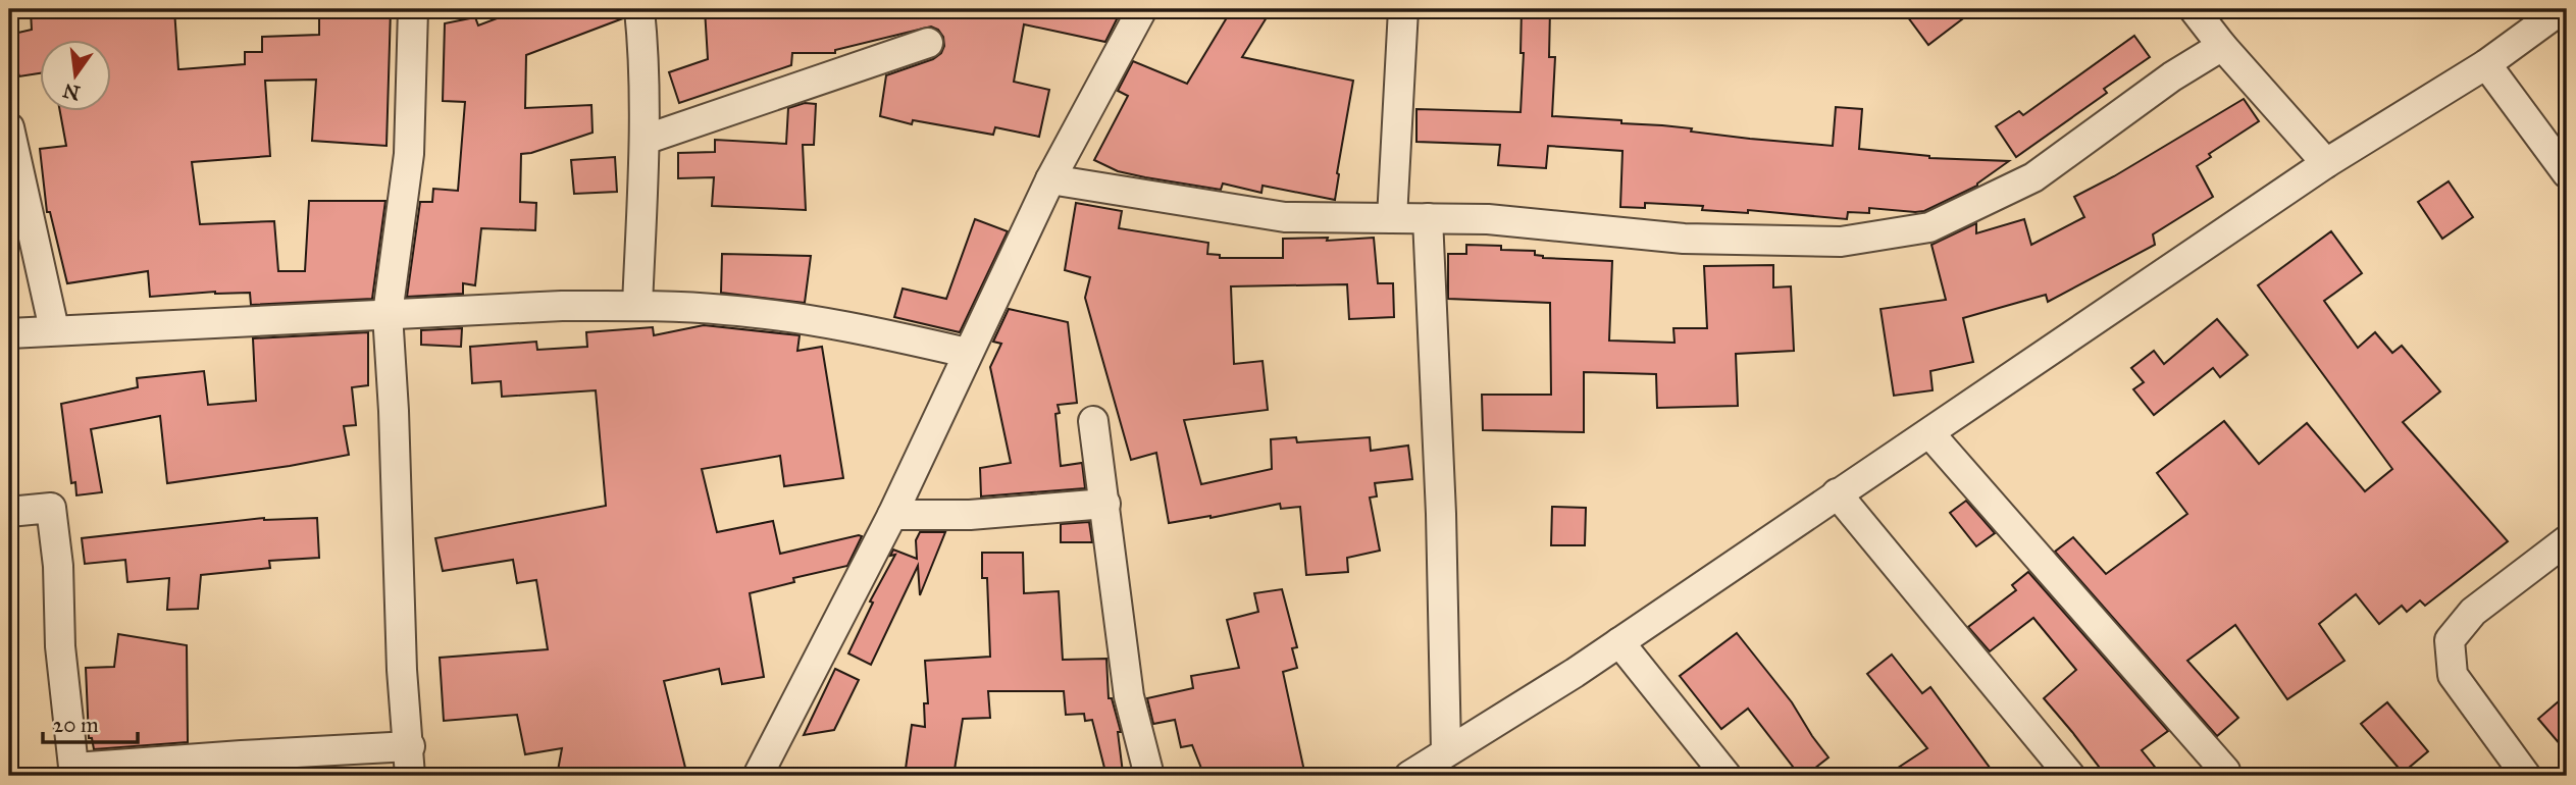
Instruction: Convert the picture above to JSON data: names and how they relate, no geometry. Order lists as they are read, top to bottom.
{
  "scale_bar": "20 m",
  "north": "bottom"
}
